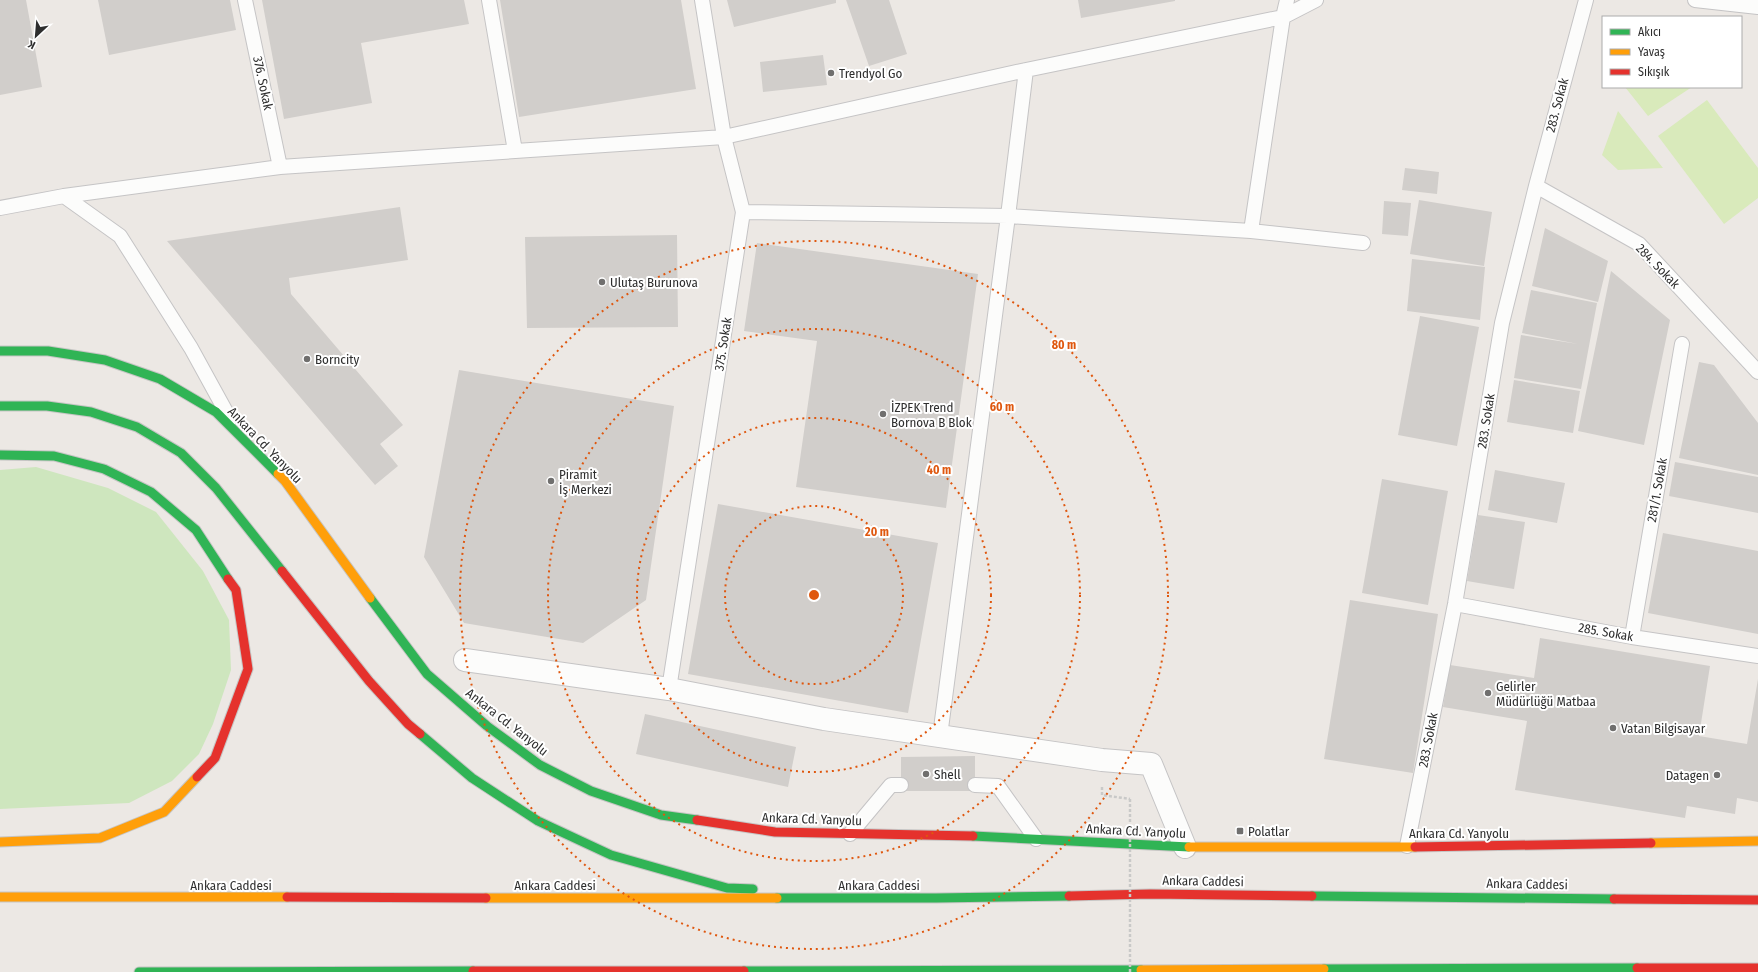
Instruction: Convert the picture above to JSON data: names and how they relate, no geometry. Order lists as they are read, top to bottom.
{
  "streets": {
    "main road": ["Ankara Cd. Yanyolu", "Ankara Caddesi"],
    "lane": [
      "376. Sokak",
      "283. Sokak",
      "284. Sokak",
      "375. Sokak",
      "281/1. Sokak",
      "285. Sokak"
    ]
  },
  "crossings": [
    ["283. Sokak", "284. Sokak"],
    ["283. Sokak", "Ankara Cd. Yanyolu"],
    ["283. Sokak", "285. Sokak"],
    ["281/1. Sokak", "285. Sokak"]
  ],
  "places": {
    "other": [
      "Trendyol Go",
      "Ulutaş Burunova",
      "Borncity",
      "İZPEK Trend Bornova B Blok",
      "Piramit İş Merkezi",
      "Gelirler Müdürlüğü Matbaa",
      "Vatan Bilgisayar",
      "Shell",
      "Datagen"
    ],
    "transit": ["Polatlar"]
  },
  "legend": ["Akıcı", "Yavaş", "Sıkışık"],
  "north": "bottom left",
  "rings": [
    "80 m",
    "60 m",
    "40 m",
    "20 m"
  ]
}
